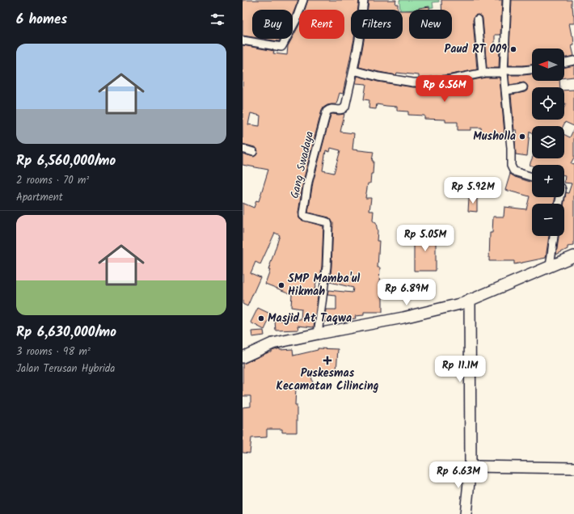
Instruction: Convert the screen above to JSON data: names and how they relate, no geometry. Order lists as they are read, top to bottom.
{
  "streets": {
    "street": ["Gang Swadaya"]
  },
  "places": {
    "other": [
      "Paud RT 009",
      "Musholla",
      "SMP Mamba'ul Hikmah",
      "Masjid At Taqwa"
    ],
    "health": ["Puskesmas Kecamatan Cilincing"]
  },
  "north": "left",
  "page": {
    "heading": "6 homes",
    "chip": [
      "Buy",
      "Rent",
      "Filters",
      "New"
    ],
    "list": [
      {
        "name": "Rp 6,560,000/mo",
        "note": "2 rooms · 70 m² · Apartment"
      },
      {
        "name": "Rp 6,630,000/mo",
        "note": "3 rooms · 98 m² · Jalan Terusan Hybrida"
      }
    ],
    "map_buttons": ["+", "−"],
    "price": [
      "Rp 6.56M",
      "Rp 5.92M",
      "Rp 5.05M",
      "Rp 6.89M",
      "Rp 11.1M",
      "Rp 6.63M"
    ]
  }
}
